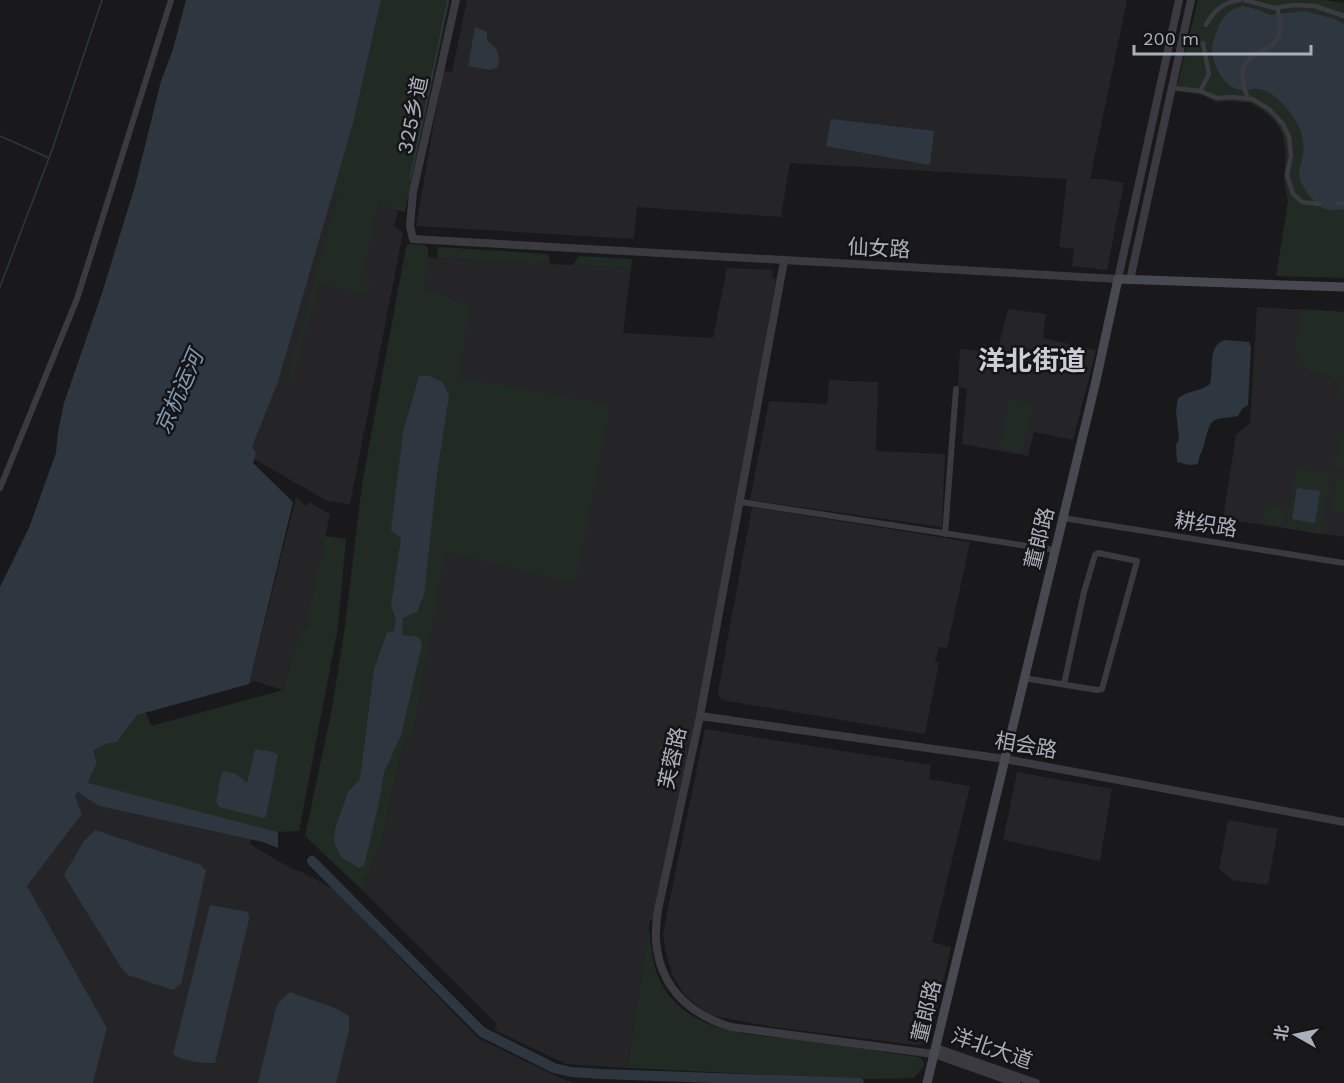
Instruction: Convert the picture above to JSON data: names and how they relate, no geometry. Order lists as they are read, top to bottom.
{
  "streets": {
    "main road": ["仙女路", "董郎路"],
    "street": [
      "325乡道",
      "耕织路",
      "相会路",
      "芙蓉路",
      "洋北大道"
    ]
  },
  "crossings": [
    ["325乡道", "仙女路"],
    ["仙女路", "董郎路"],
    ["仙女路", "芙蓉路"],
    ["耕织路", "董郎路"],
    ["董郎路", "相会路"],
    ["董郎路", "芙蓉路"],
    ["董郎路", "洋北大道"],
    ["相会路", "芙蓉路"],
    ["芙蓉路", "洋北大道"]
  ],
  "districts": ["洋北街道"],
  "water": ["京杭运河"],
  "scale_bar": "200 m",
  "north": "left"
}
